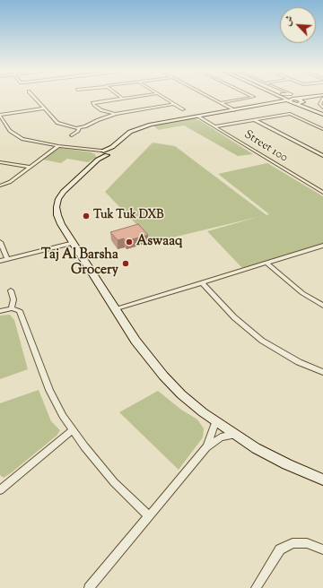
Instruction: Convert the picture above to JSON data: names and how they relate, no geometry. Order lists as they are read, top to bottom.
{
  "streets": {
    "street": ["Street 100"]
  },
  "places": ["Tuk Tuk DXB", "Aswaaq", "Taj Al Barsha Grocery"],
  "north": "top left"
}
